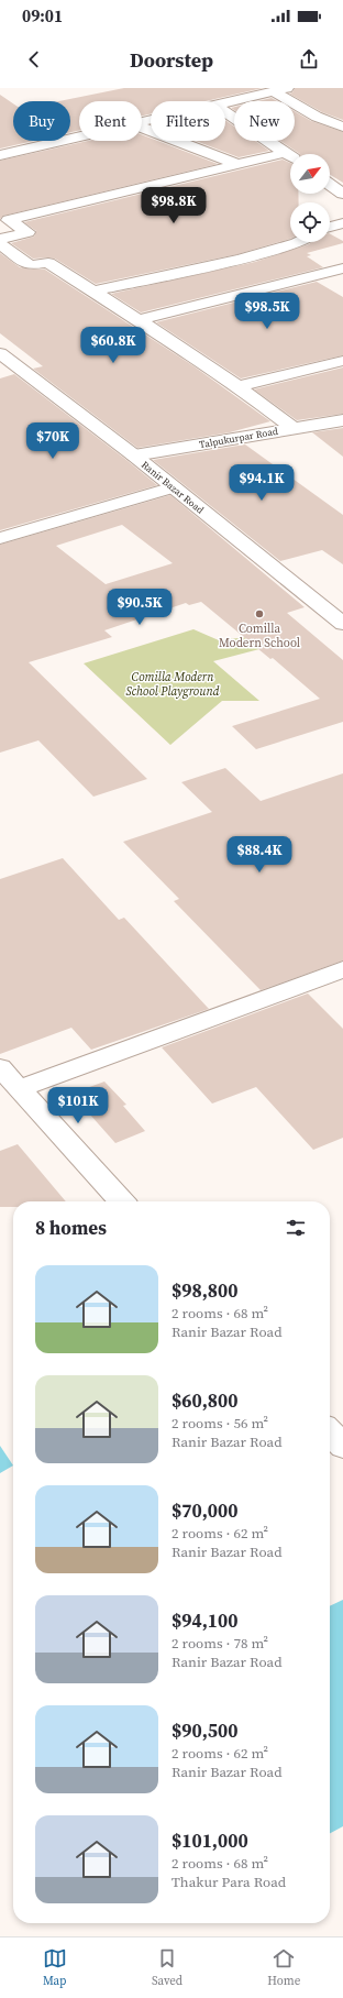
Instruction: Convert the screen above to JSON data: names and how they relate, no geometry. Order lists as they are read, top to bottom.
{
  "streets": {
    "street": ["Talpukurpar Road", "Ranir Bazar Road"]
  },
  "crossings": [
    ["Talpukurpar Road", "Ranir Bazar Road"]
  ],
  "parks": ["Comilla Modern School Playground"],
  "places": ["Comilla Modern School"],
  "north": "top right",
  "page": {
    "status": "09:01",
    "header": "Doorstep",
    "chip": [
      "Buy",
      "Rent",
      "Filters",
      "New"
    ],
    "price": [
      "$98.8K",
      "$98.5K",
      "$60.8K",
      "$70K",
      "$94.1K",
      "$90.5K",
      "$88.4K",
      "$101K"
    ],
    "heading": "8 homes",
    "list": [
      {
        "name": "$98,800",
        "note": "2 rooms · 68 m² · Ranir Bazar Road"
      },
      {
        "name": "$60,800",
        "note": "2 rooms · 56 m² · Ranir Bazar Road"
      },
      {
        "name": "$70,000",
        "note": "2 rooms · 62 m² · Ranir Bazar Road"
      },
      {
        "name": "$94,100",
        "note": "2 rooms · 78 m² · Ranir Bazar Road"
      },
      {
        "name": "$90,500",
        "note": "2 rooms · 62 m² · Ranir Bazar Road"
      },
      {
        "name": "$101,000",
        "note": "2 rooms · 68 m² · Thakur Para Road"
      }
    ],
    "tabs": ["Map", "Saved", "Home"]
  }
}
